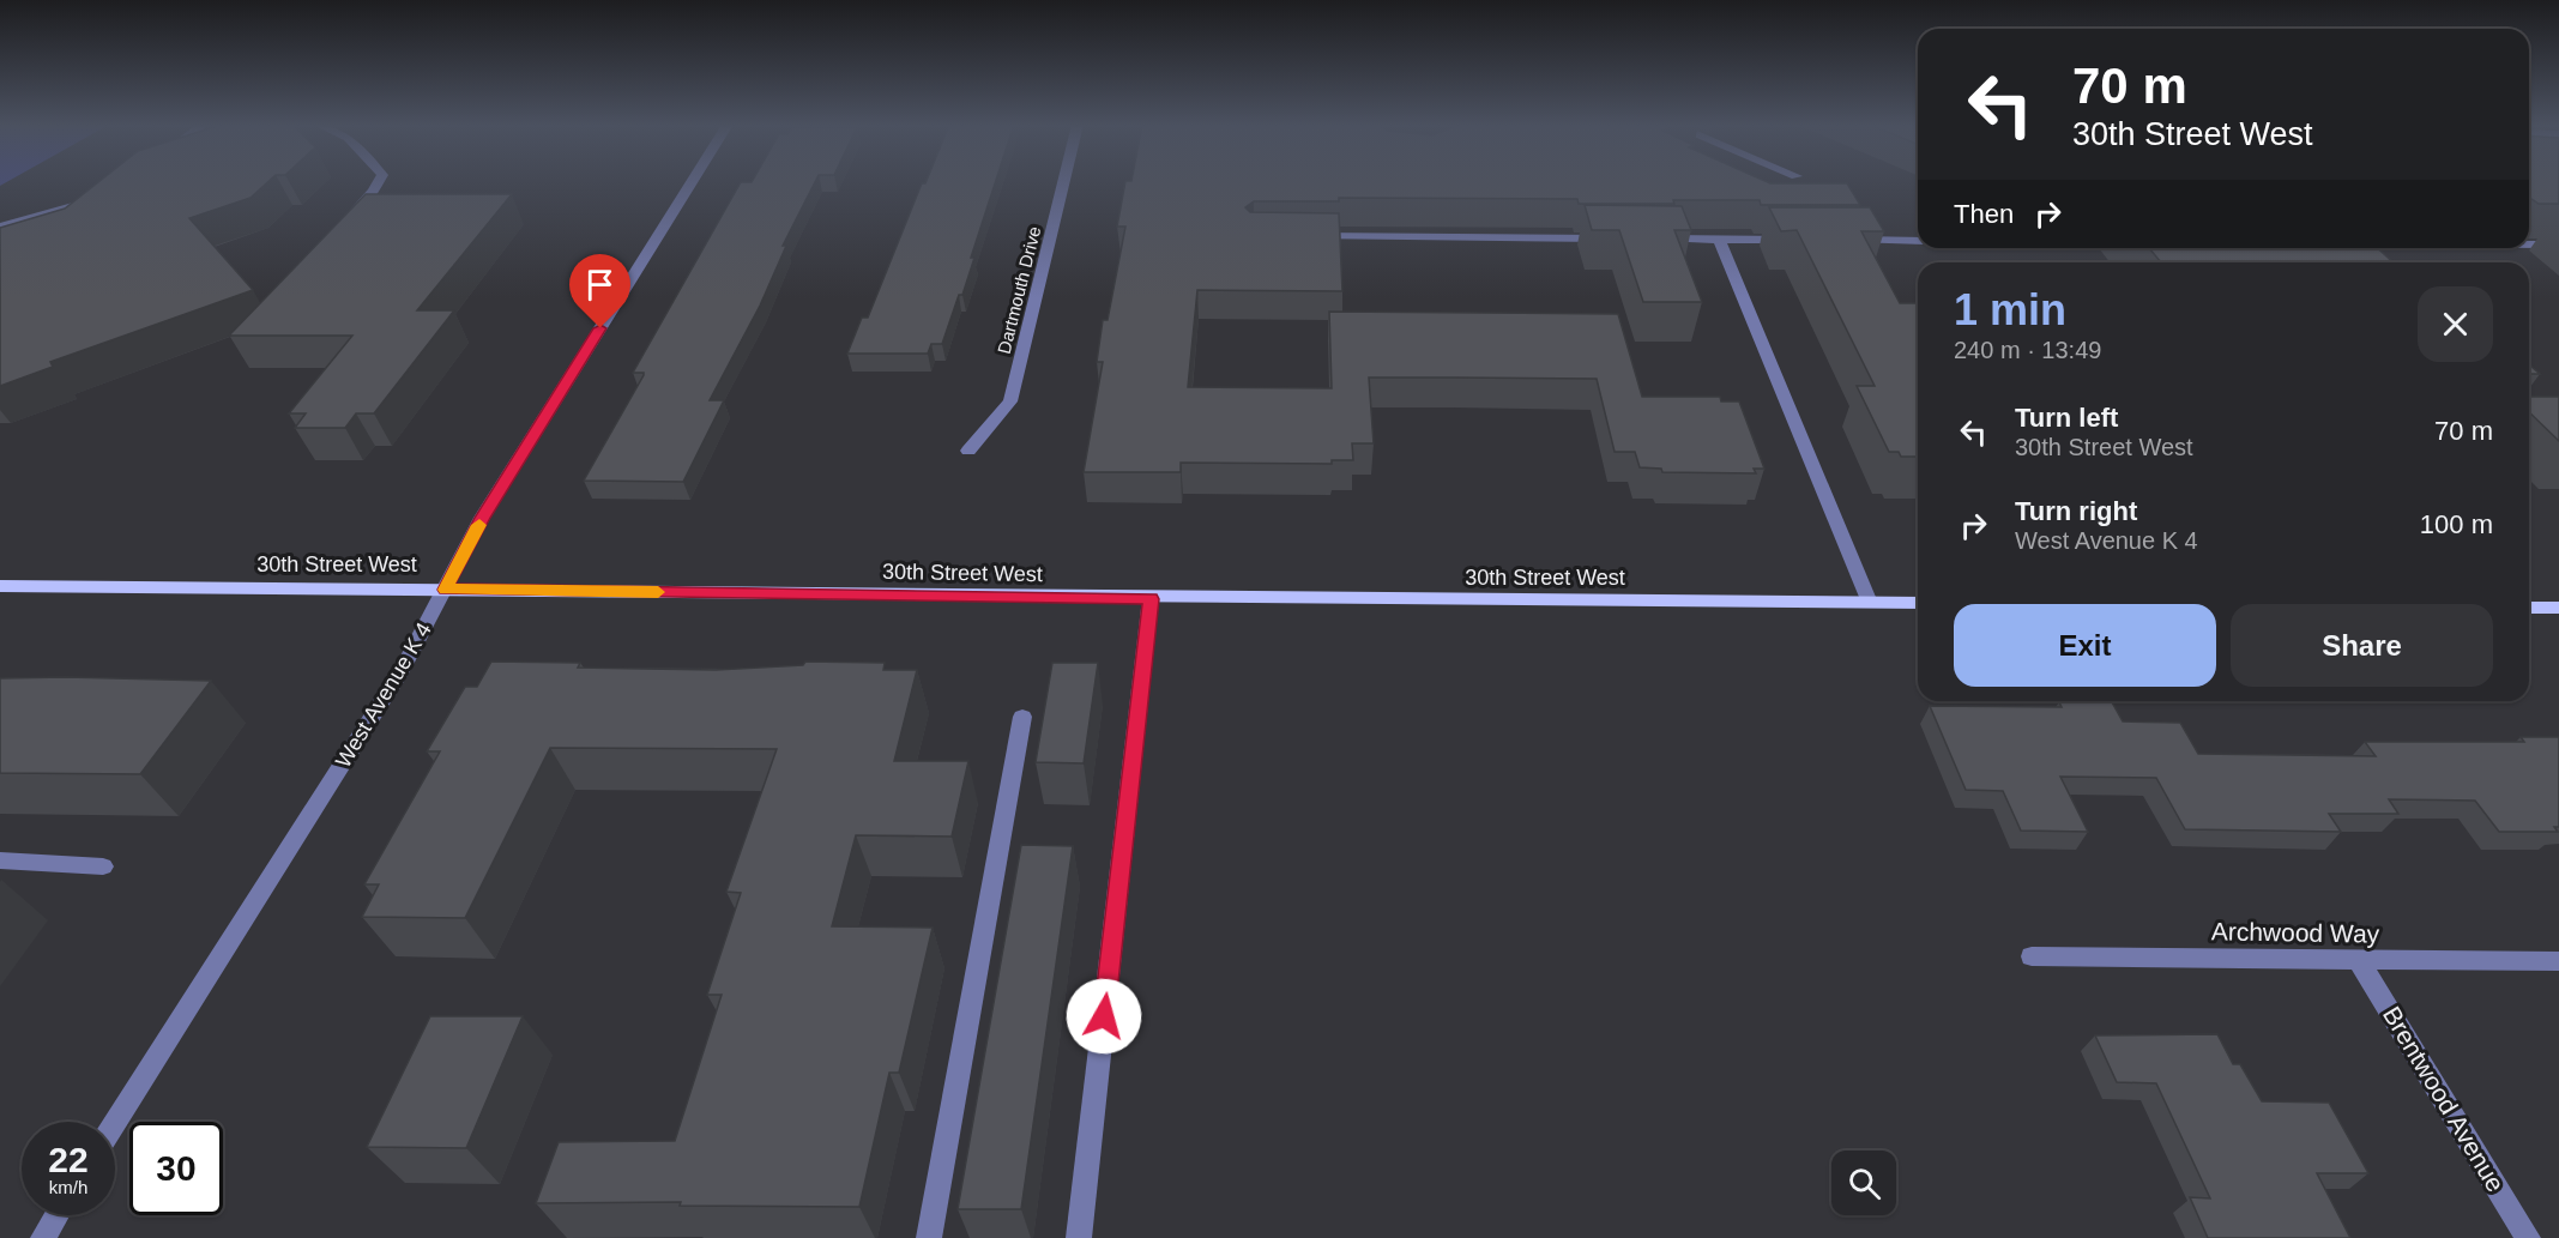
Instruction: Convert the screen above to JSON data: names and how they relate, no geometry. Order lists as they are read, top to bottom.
{
  "streets": {
    "main road": ["30th Street West"],
    "street": [
      "Dartmouth Drive",
      "West Avenue K 4",
      "Archwood Way",
      "Brentwood Avenue"
    ]
  },
  "crossings": [
    ["30th Street West", "West Avenue K 4"],
    ["Archwood Way", "Brentwood Avenue"]
  ],
  "page": {
    "turn": ["70 m", "30th Street West"],
    "then": "Then",
    "heading": ["1 min", "240 m · 13:49"],
    "list": [
      {
        "name": "Turn left",
        "note": "30th Street West",
        "value": "70 m"
      },
      {
        "name": "Turn right",
        "note": "West Avenue K 4",
        "value": "100 m"
      }
    ],
    "buttons": ["Exit", "Share"],
    "speed": "22 km/h",
    "limit": "30"
  }
}
